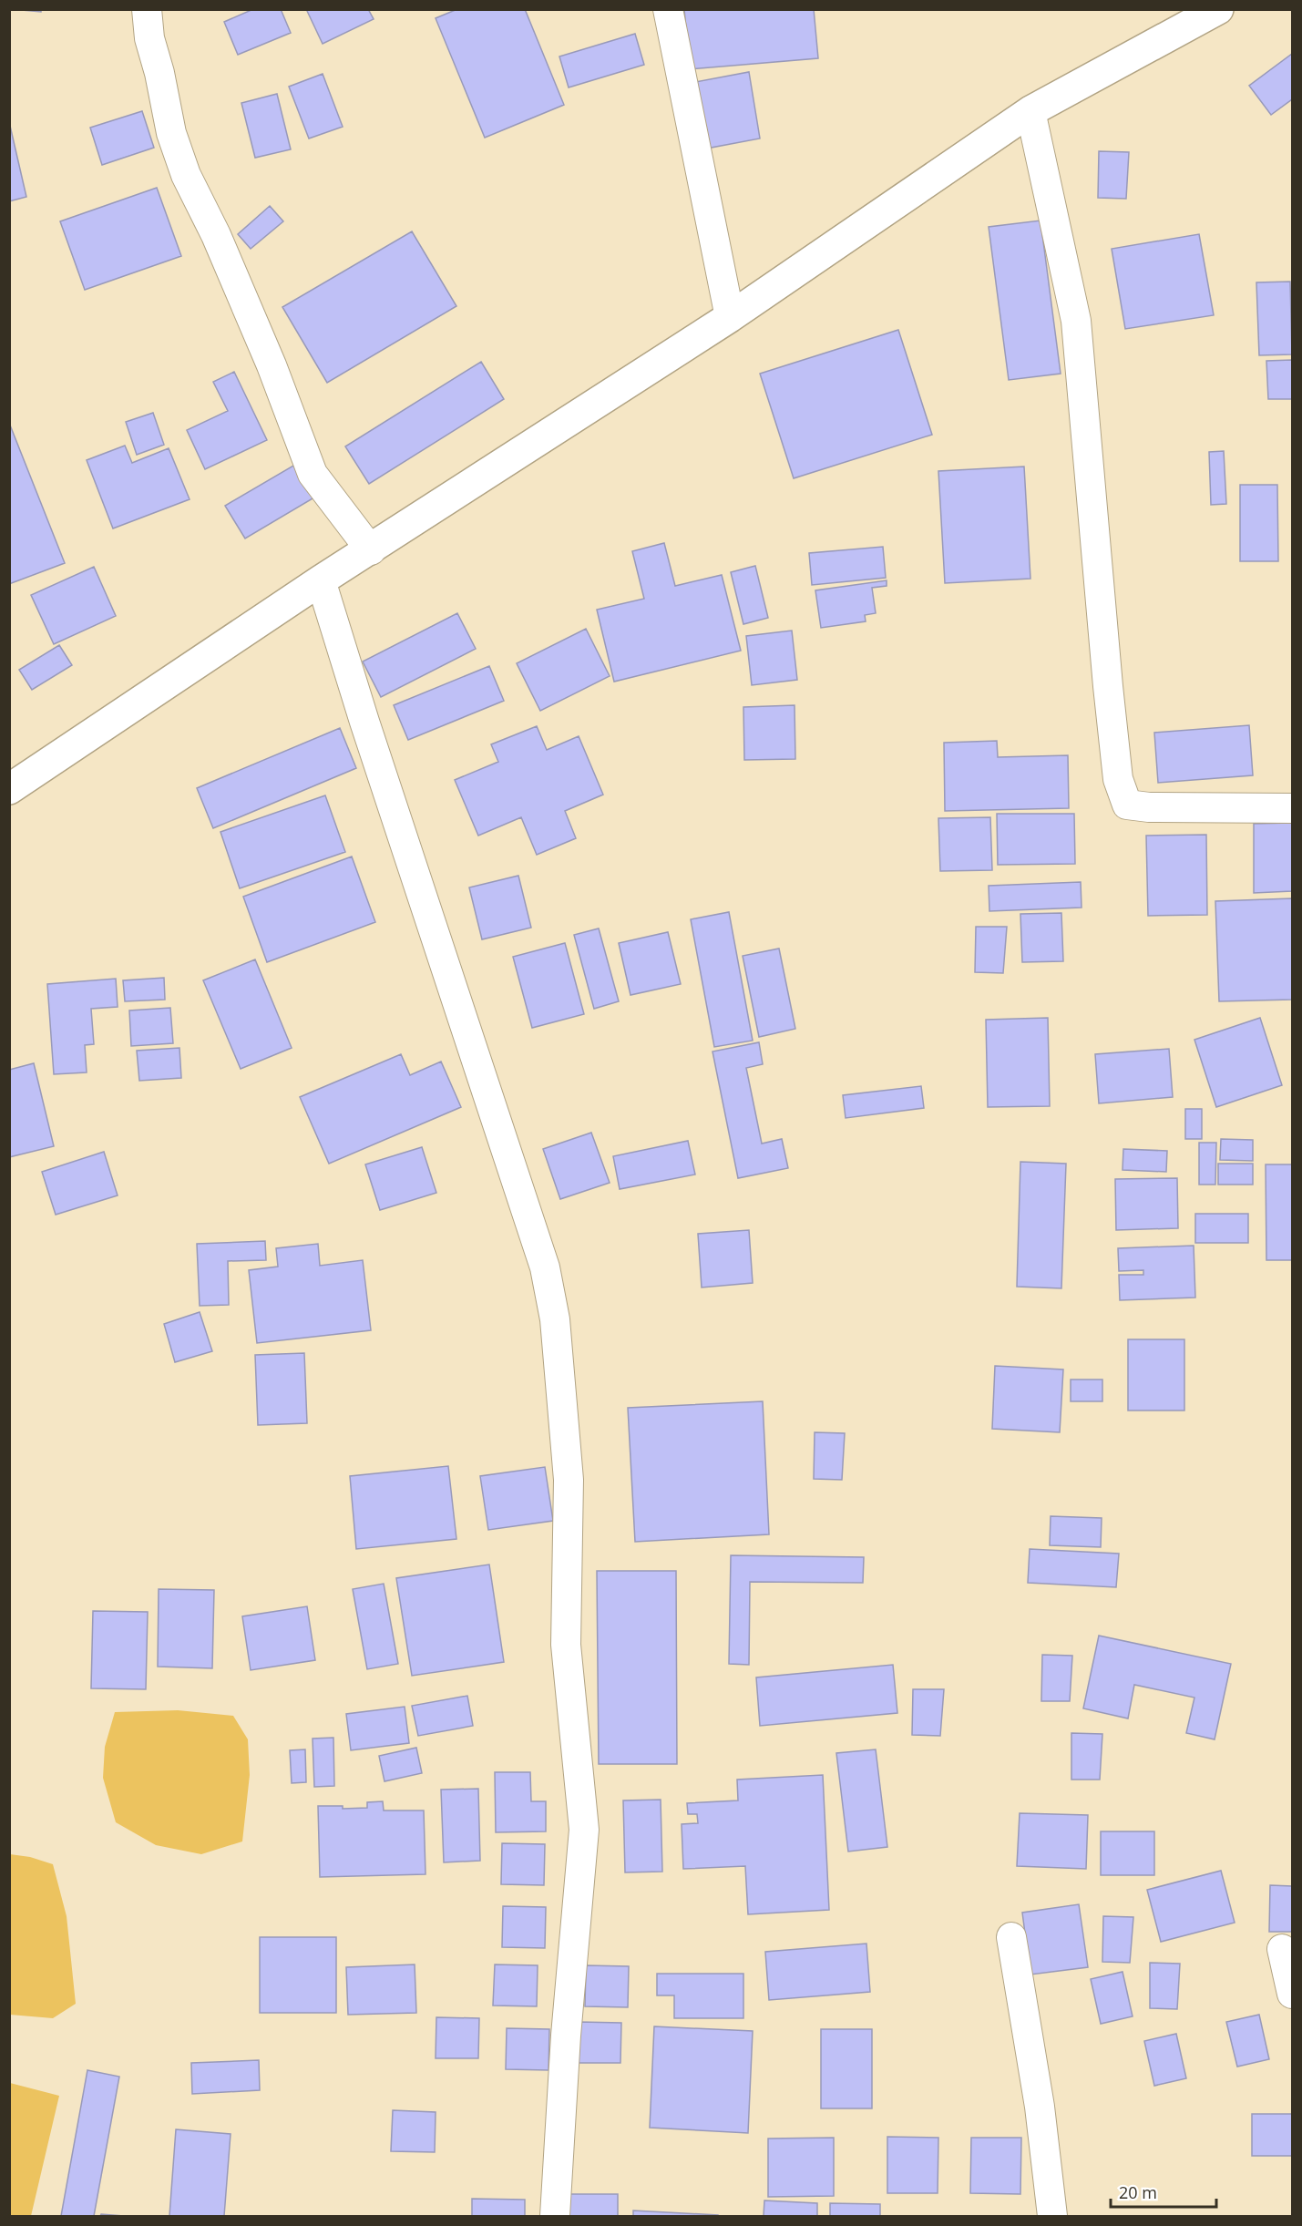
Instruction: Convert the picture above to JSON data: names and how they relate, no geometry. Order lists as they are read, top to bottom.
{
  "scale_bar": "20 m"
}
